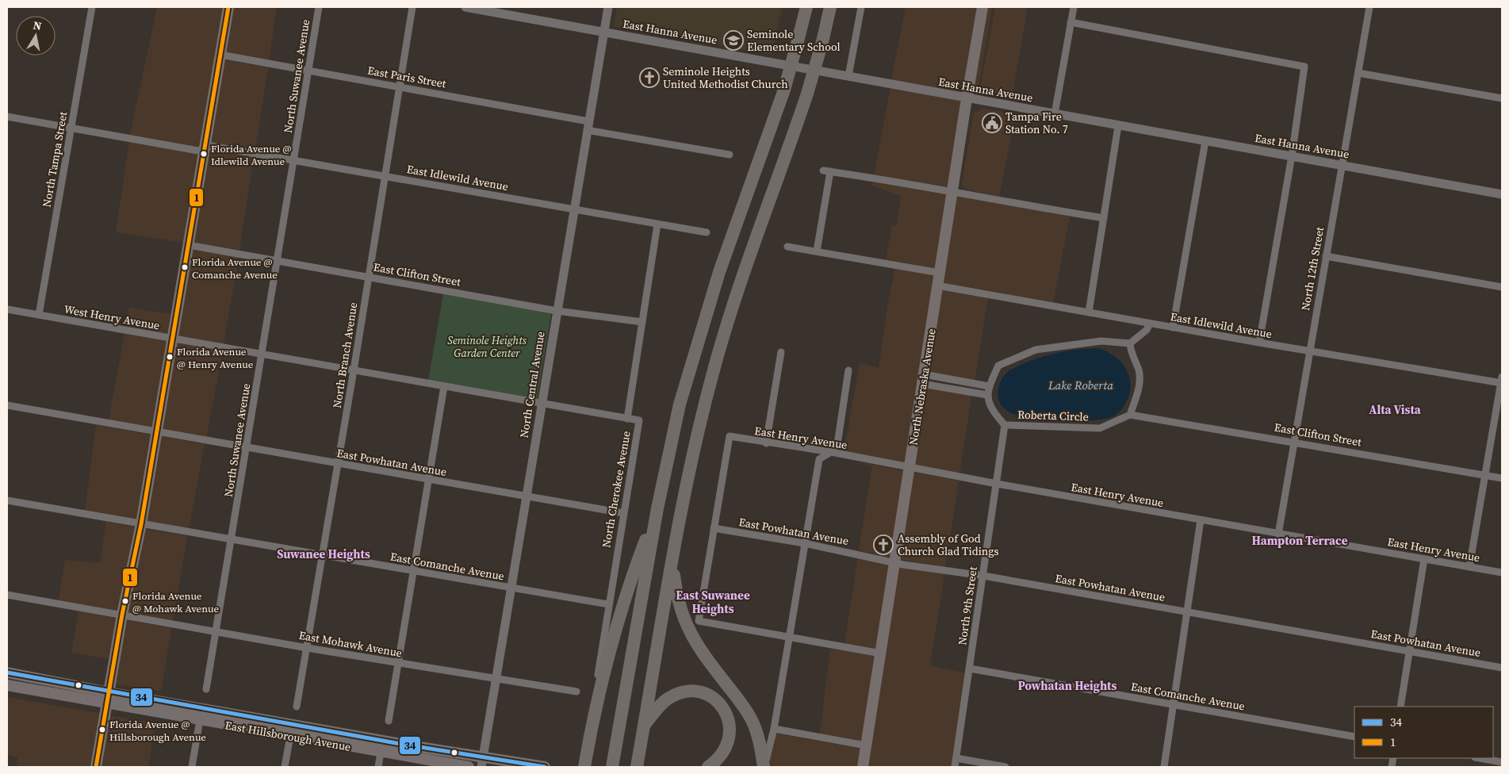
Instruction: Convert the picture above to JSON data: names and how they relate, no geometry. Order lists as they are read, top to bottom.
{
  "streets": {
    "main road": ["North Nebraska Avenue", "East Hillsborough Avenue"],
    "street": [
      "East Hanna Avenue",
      "North Suwanee Avenue",
      "East Paris Street",
      "North Tampa Street",
      "East Idlewild Avenue",
      "North 12th Street",
      "East Clifton Street",
      "West Henry Avenue",
      "North Branch Avenue",
      "North Central Avenue",
      "Roberta Circle",
      "East Henry Avenue",
      "East Powhatan Avenue",
      "North Cherokee Avenue",
      "East Comanche Avenue",
      "North 9th Street",
      "East Mohawk Avenue"
    ]
  },
  "crossings": [
    ["East Hanna Avenue", "North 12th Street"],
    ["East Hanna Avenue", "North Central Avenue"],
    ["East Hanna Avenue", "North Nebraska Avenue"],
    ["North Suwanee Avenue", "East Paris Street"],
    ["North Suwanee Avenue", "East Idlewild Avenue"],
    ["North Suwanee Avenue", "East Clifton Street"],
    ["North Suwanee Avenue", "West Henry Avenue"],
    ["North Suwanee Avenue", "East Powhatan Avenue"],
    ["North Suwanee Avenue", "East Comanche Avenue"],
    ["North Suwanee Avenue", "East Mohawk Avenue"],
    ["East Paris Street", "North Branch Avenue"],
    ["East Paris Street", "North Central Avenue"],
    ["North Tampa Street", "East Idlewild Avenue"],
    ["North Tampa Street", "West Henry Avenue"],
    ["East Idlewild Avenue", "North 12th Street"],
    ["East Idlewild Avenue", "North Branch Avenue"],
    ["East Idlewild Avenue", "North Central Avenue"],
    ["East Idlewild Avenue", "North Nebraska Avenue"],
    ["East Idlewild Avenue", "North Cherokee Avenue"],
    ["North 12th Street", "East Clifton Street"],
    ["North 12th Street", "East Henry Avenue"],
    ["East Clifton Street", "North Branch Avenue"],
    ["East Clifton Street", "North Central Avenue"],
    ["East Clifton Street", "Roberta Circle"],
    ["East Clifton Street", "North Cherokee Avenue"],
    ["West Henry Avenue", "North Branch Avenue"],
    ["North Branch Avenue", "East Powhatan Avenue"],
    ["North Branch Avenue", "East Comanche Avenue"],
    ["North Branch Avenue", "East Mohawk Avenue"],
    ["North Central Avenue", "East Powhatan Avenue"],
    ["North Central Avenue", "East Comanche Avenue"],
    ["North Central Avenue", "East Mohawk Avenue"],
    ["North Central Avenue", "East Hillsborough Avenue"],
    ["North Nebraska Avenue", "East Henry Avenue"],
    ["North Nebraska Avenue", "East Powhatan Avenue"],
    ["Roberta Circle", "North 9th Street"],
    ["East Henry Avenue", "East Powhatan Avenue"],
    ["East Henry Avenue", "North 9th Street"],
    ["East Powhatan Avenue", "North Cherokee Avenue"],
    ["East Powhatan Avenue", "North 9th Street"],
    ["North Cherokee Avenue", "East Comanche Avenue"],
    ["East Comanche Avenue", "North 9th Street"]
  ],
  "districts": [
    "Alta Vista",
    "Hampton Terrace",
    "Suwanee Heights",
    "East Suwanee Heights",
    "Powhatan Heights"
  ],
  "water": ["Lake Roberta"],
  "parks": ["Seminole Heights Garden Center"],
  "places": {
    "school or university": ["Seminole Elementary School"],
    "church": ["Seminole Heights United Methodist Church", "Assembly of God Church Glad Tidings"],
    "public building": ["Tampa Fire Station No. 7"],
    "other": [
      "Florida Avenue @ Idlewild Avenue",
      "Florida Avenue @ Comanche Avenue",
      "Florida Avenue @ Henry Avenue",
      "Florida Avenue @ Mohawk Avenue",
      "Florida Avenue @ Hillsborough Avenue"
    ]
  },
  "lines": ["transit line 1", "transit line 34"],
  "legend": ["34", "1"],
  "north": "top"
}
